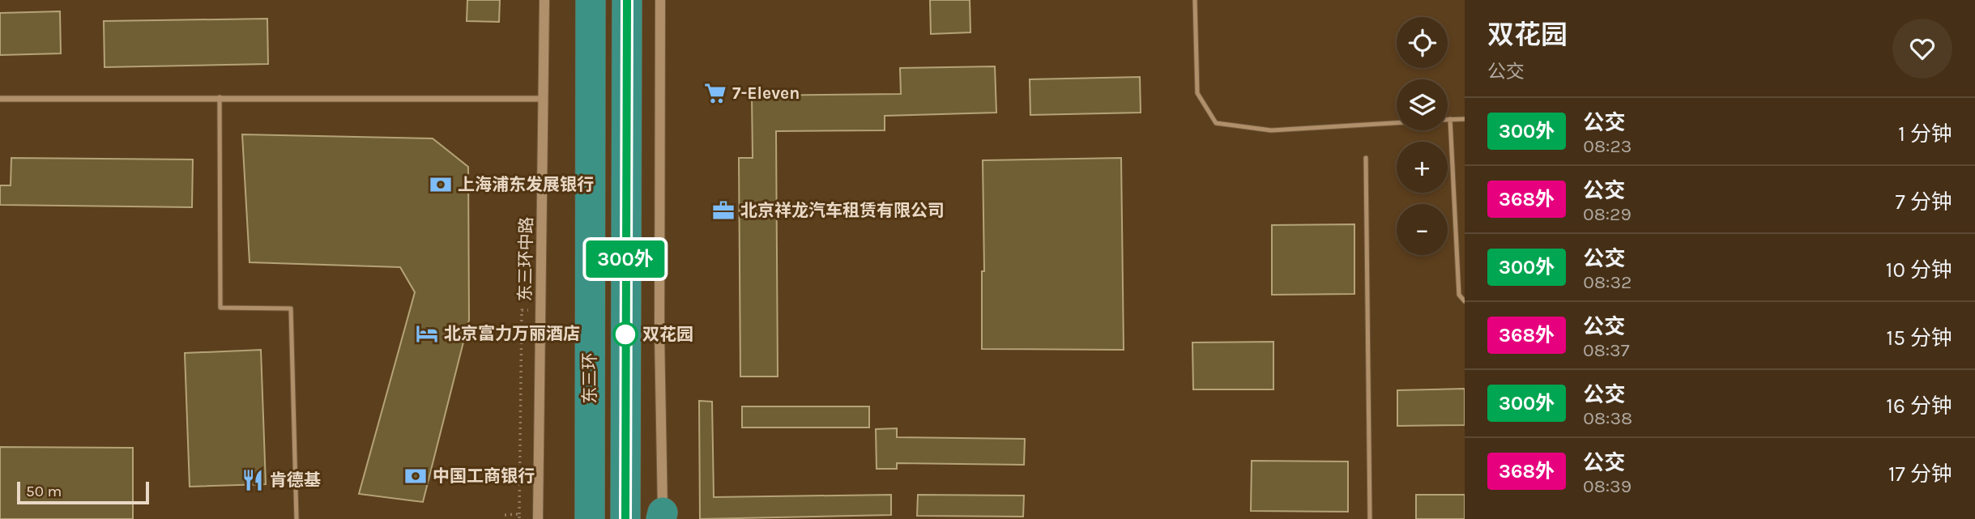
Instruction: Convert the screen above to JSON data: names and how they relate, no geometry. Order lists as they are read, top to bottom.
{
  "streets": {
    "highway": ["东三环"],
    "street": ["东三环中路"]
  },
  "places": {
    "supermarket": ["7-Eleven"],
    "bank": ["上海浦东发展银行", "中国工商银行"],
    "office": ["北京祥龙汽车租赁有限公司"],
    "hotel": ["北京富力万丽酒店"],
    "other": ["双花园"],
    "restaurant": ["肯德基"]
  },
  "lines": ["bus line 300外"],
  "scale_bar": "50 m",
  "page": {
    "on_map": "300外",
    "heading": ["双花园", "公交"],
    "map_buttons": ["+", "−"],
    "list": [
      {
        "mark": "300外",
        "name": "公交",
        "note": "08:23",
        "value": "1 分钟"
      },
      {
        "mark": "368外",
        "name": "公交",
        "note": "08:29",
        "value": "7 分钟"
      },
      {
        "mark": "300外",
        "name": "公交",
        "note": "08:32",
        "value": "10 分钟"
      },
      {
        "mark": "368外",
        "name": "公交",
        "note": "08:37",
        "value": "15 分钟"
      },
      {
        "mark": "300外",
        "name": "公交",
        "note": "08:38",
        "value": "16 分钟"
      },
      {
        "mark": "368外",
        "name": "公交",
        "note": "08:39",
        "value": "17 分钟"
      }
    ],
    "scale": "50 m"
  }
}
